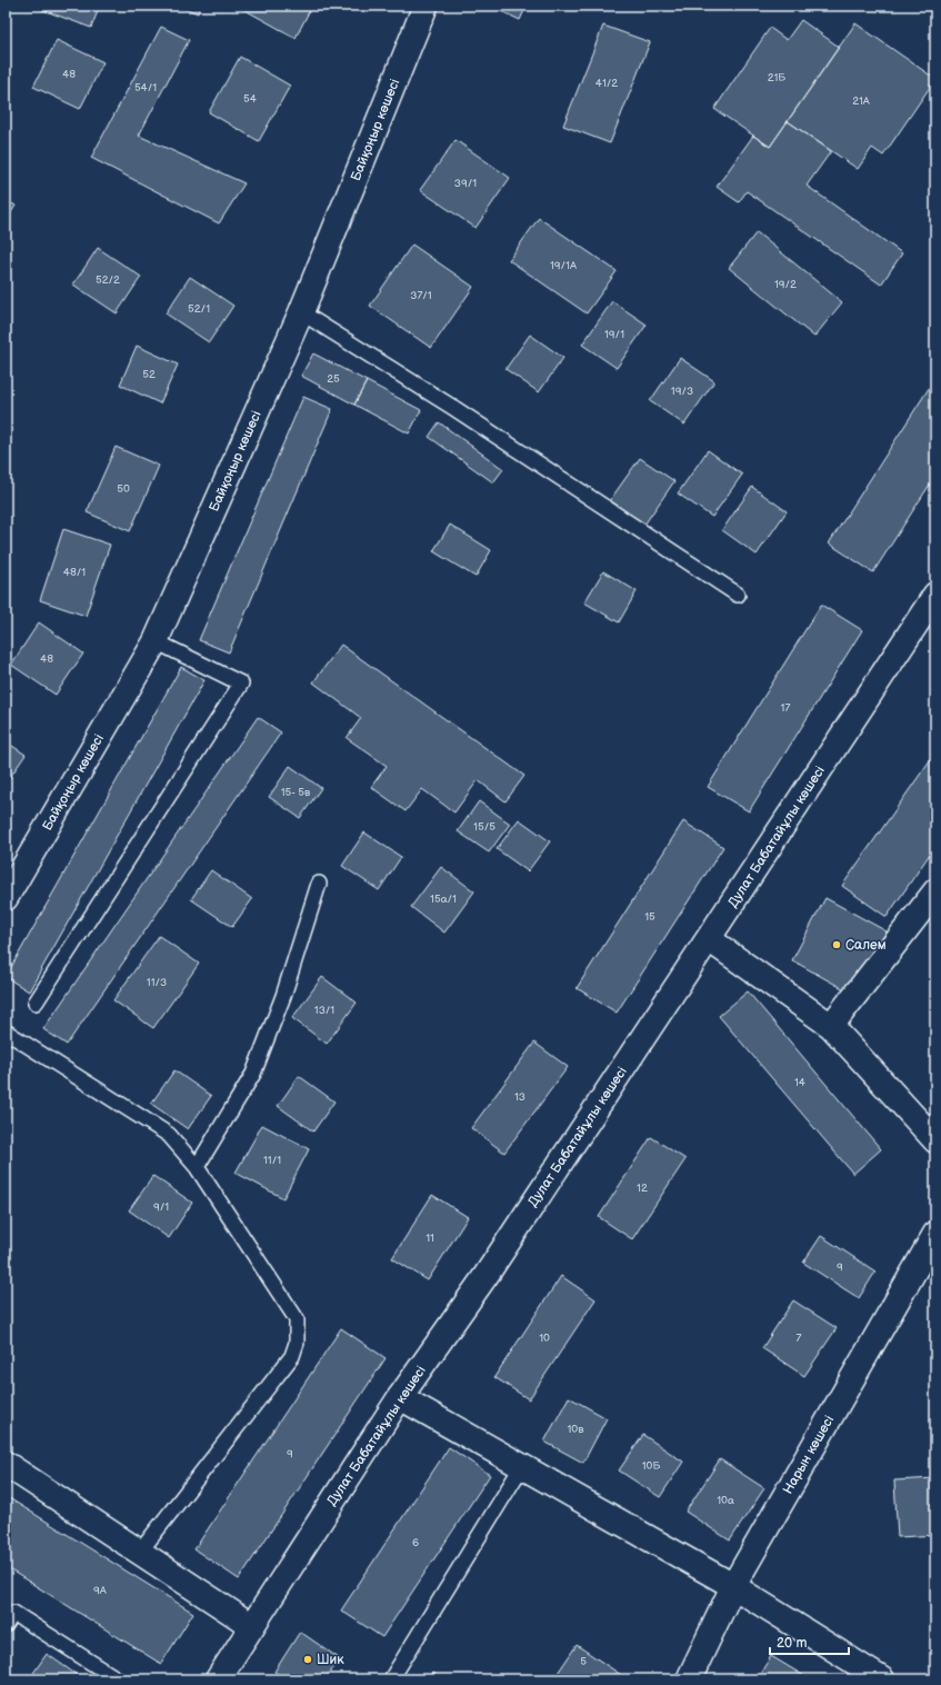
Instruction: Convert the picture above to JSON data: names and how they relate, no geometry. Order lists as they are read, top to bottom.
{
  "streets": {
    "street": ["Байқоңыр көшесі", "Дулат Бабатайұлы көшесі", "Нарын көшесі"]
  },
  "places": ["Салем", "Шик"],
  "house_numbers": [
    "48",
    "21Б",
    "41/2",
    "54/1",
    "54",
    "21А",
    "39/1",
    "19/1А",
    "52/2",
    "19/2",
    "37/1",
    "52/1",
    "19/1",
    "52",
    "25",
    "19/3",
    "50",
    "48/1",
    "48",
    "17",
    "15- 5в",
    "15/5",
    "15а/1",
    "15",
    "11/3",
    "13/1",
    "14",
    "13",
    "11/1",
    "12",
    "9/1",
    "11",
    "9",
    "10",
    "7",
    "10в",
    "9",
    "10Б",
    "10а",
    "6",
    "9А",
    "5"
  ],
  "scale_bar": "20 m"
}
